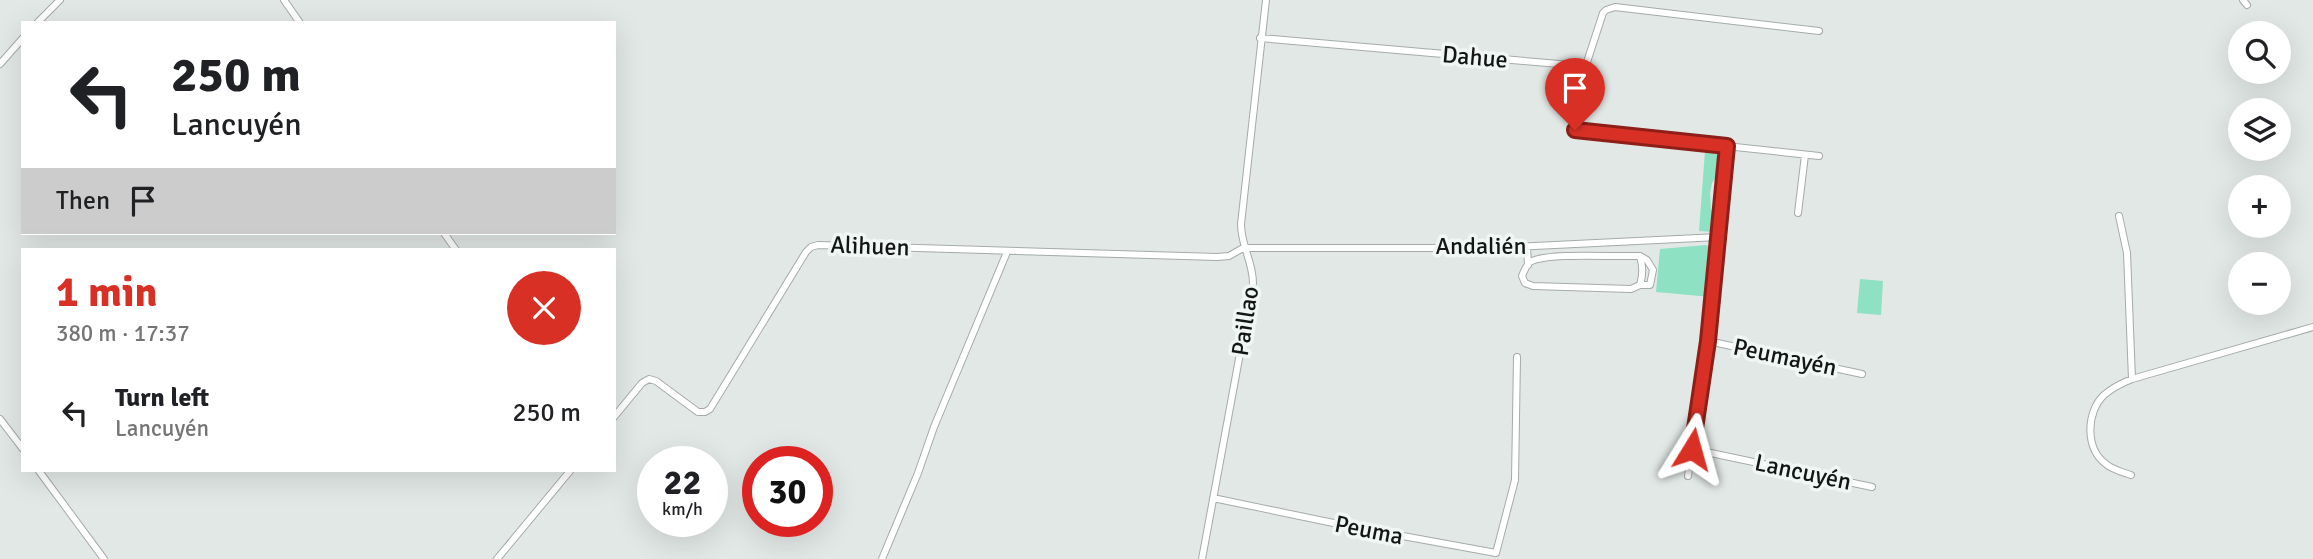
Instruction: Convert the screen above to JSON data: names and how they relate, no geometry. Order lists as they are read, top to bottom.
{
  "streets": {
    "street": [
      "Dahue",
      "Alihuen",
      "Andalién",
      "Paillao",
      "Peumayén",
      "Lancuyén",
      "Peuma"
    ]
  },
  "crossings": [
    ["Dahue", "Paillao"],
    ["Alihuen", "Andalién"],
    ["Alihuen", "Paillao"],
    ["Andalién", "Paillao"],
    ["Paillao", "Peuma"]
  ],
  "page": {
    "map_buttons": ["+", "−"],
    "turn": ["250 m", "Lancuyén"],
    "then": "Then",
    "heading": ["1 min", "380 m · 17:37"],
    "list": [
      {
        "name": "Turn left",
        "note": "Lancuyén",
        "value": "250 m"
      }
    ],
    "speed": "22 km/h",
    "limit": "30"
  }
}
